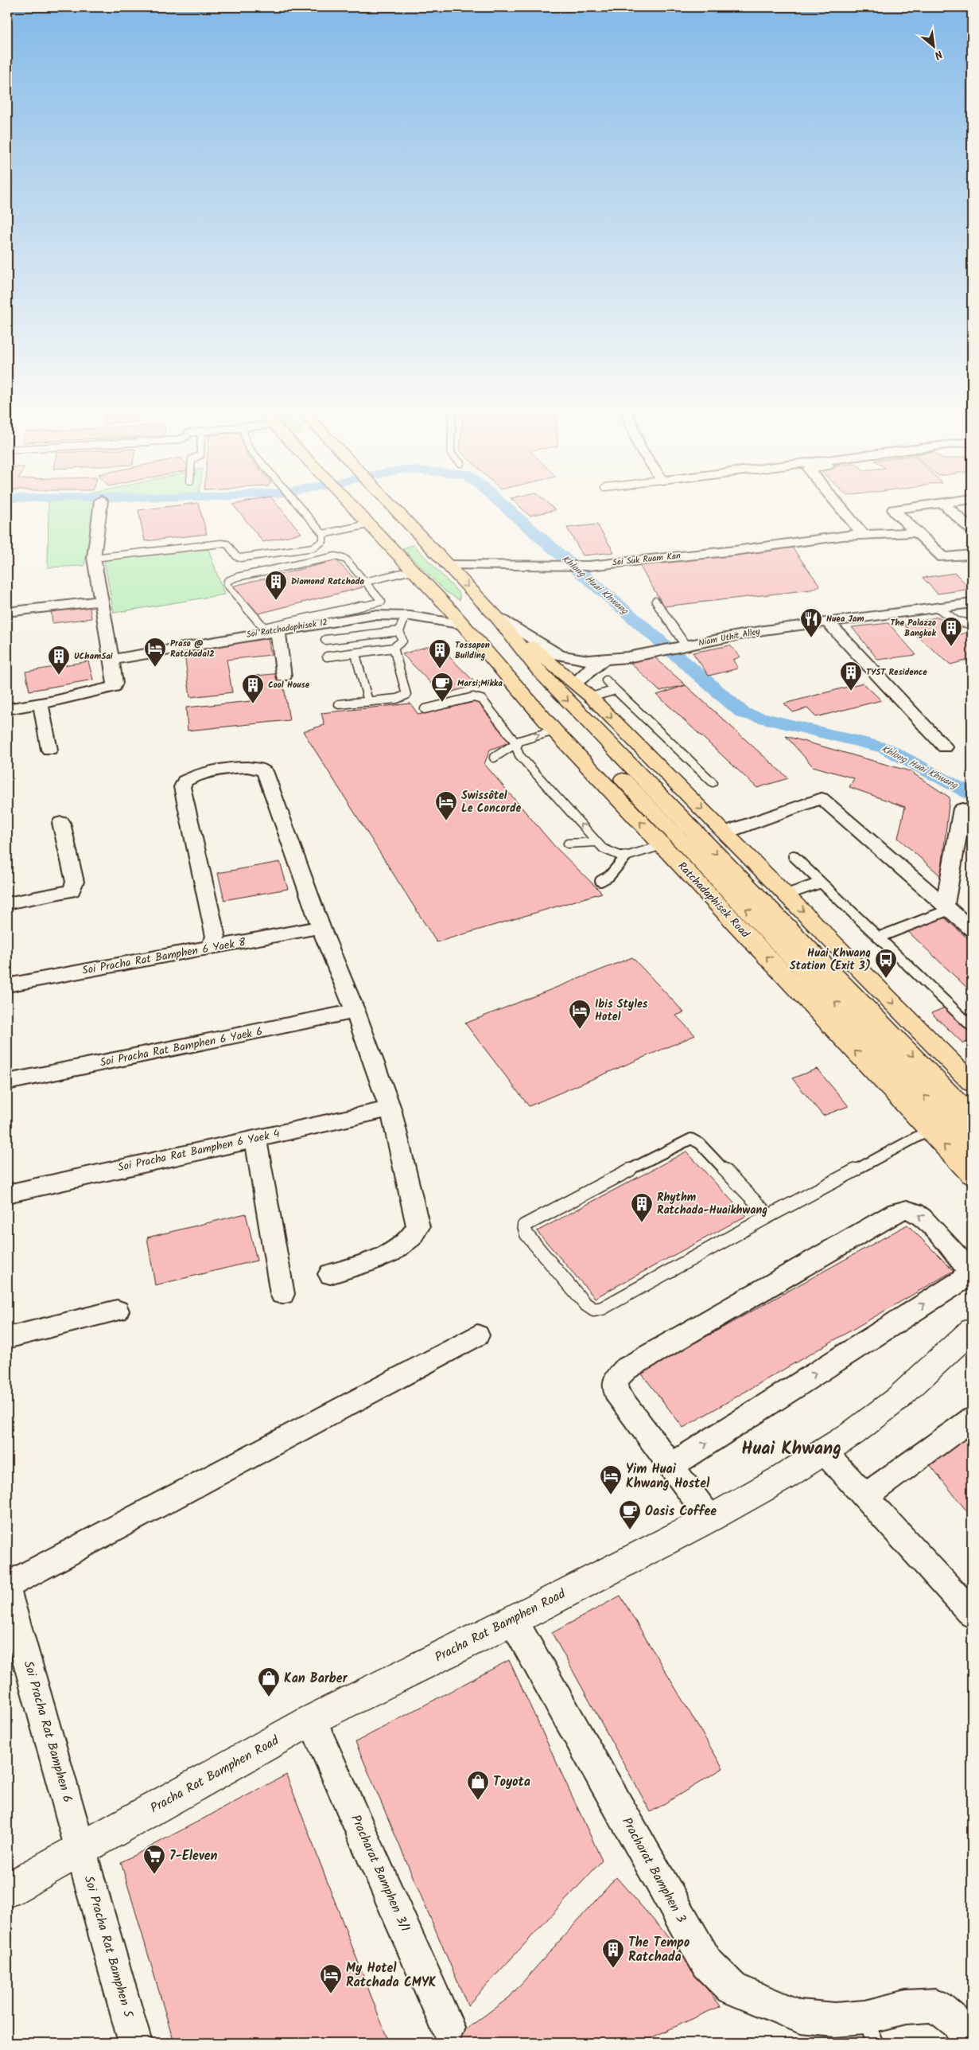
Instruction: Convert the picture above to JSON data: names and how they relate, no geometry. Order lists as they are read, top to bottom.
{
  "streets": {
    "main road": ["Ratchadaphisek Road", "Pracha Rat Bamphen Road"],
    "street": [
      "Soi Suk Ruam Kan",
      "Soi Ratchadaphisek 12",
      "Niam Uthit Alley",
      "Soi Pracha Rat Bamphen 6 Yaek 8",
      "Soi Pracha Rat Bamphen 6 Yaek 6",
      "Soi Pracha Rat Bamphen 6 Yaek 4",
      "Soi Pracha Rat Bamphen 6",
      "Pracharat Bamphen 3",
      "Pracharat Bamphen 3/1",
      "Soi Pracha Rat Bamphen 5"
    ]
  },
  "crossings": [
    ["Soi Ratchadaphisek 12", "Ratchadaphisek Road"],
    ["Pracha Rat Bamphen Road", "Soi Pracha Rat Bamphen 6"],
    ["Pracha Rat Bamphen Road", "Pracharat Bamphen 3"],
    ["Pracha Rat Bamphen Road", "Pracharat Bamphen 3/1"],
    ["Pracha Rat Bamphen Road", "Soi Pracha Rat Bamphen 5"],
    ["Soi Pracha Rat Bamphen 6", "Soi Pracha Rat Bamphen 5"]
  ],
  "districts": ["Huai Khwang"],
  "water": ["Khlong Huai Khwang"],
  "places": {
    "building": [
      "Diamond Ratchada",
      "The Palazzo Bangkok",
      "Tossapon Building",
      "UChamSai",
      "TYST Residence",
      "Cool House",
      "Rhythm Ratchada-Huaikhwang",
      "The Tempo Ratchada"
    ],
    "restaurant": ["Nuea Jam"],
    "hotel": [
      "Praso @ Ratchada12",
      "Swissôtel Le Concorde",
      "Ibis Styles Hotel",
      "Yim Huai Khwang Hostel",
      "My Hotel Ratchada CMYK"
    ],
    "cafe": ["Marsi;Mikka", "Oasis Coffee"],
    "bus stop": ["Huai Khwang Station (Exit 3)"],
    "shop": ["Kan Barber", "Toyota"],
    "supermarket": ["7-Eleven"]
  },
  "north": "bottom right"
}
